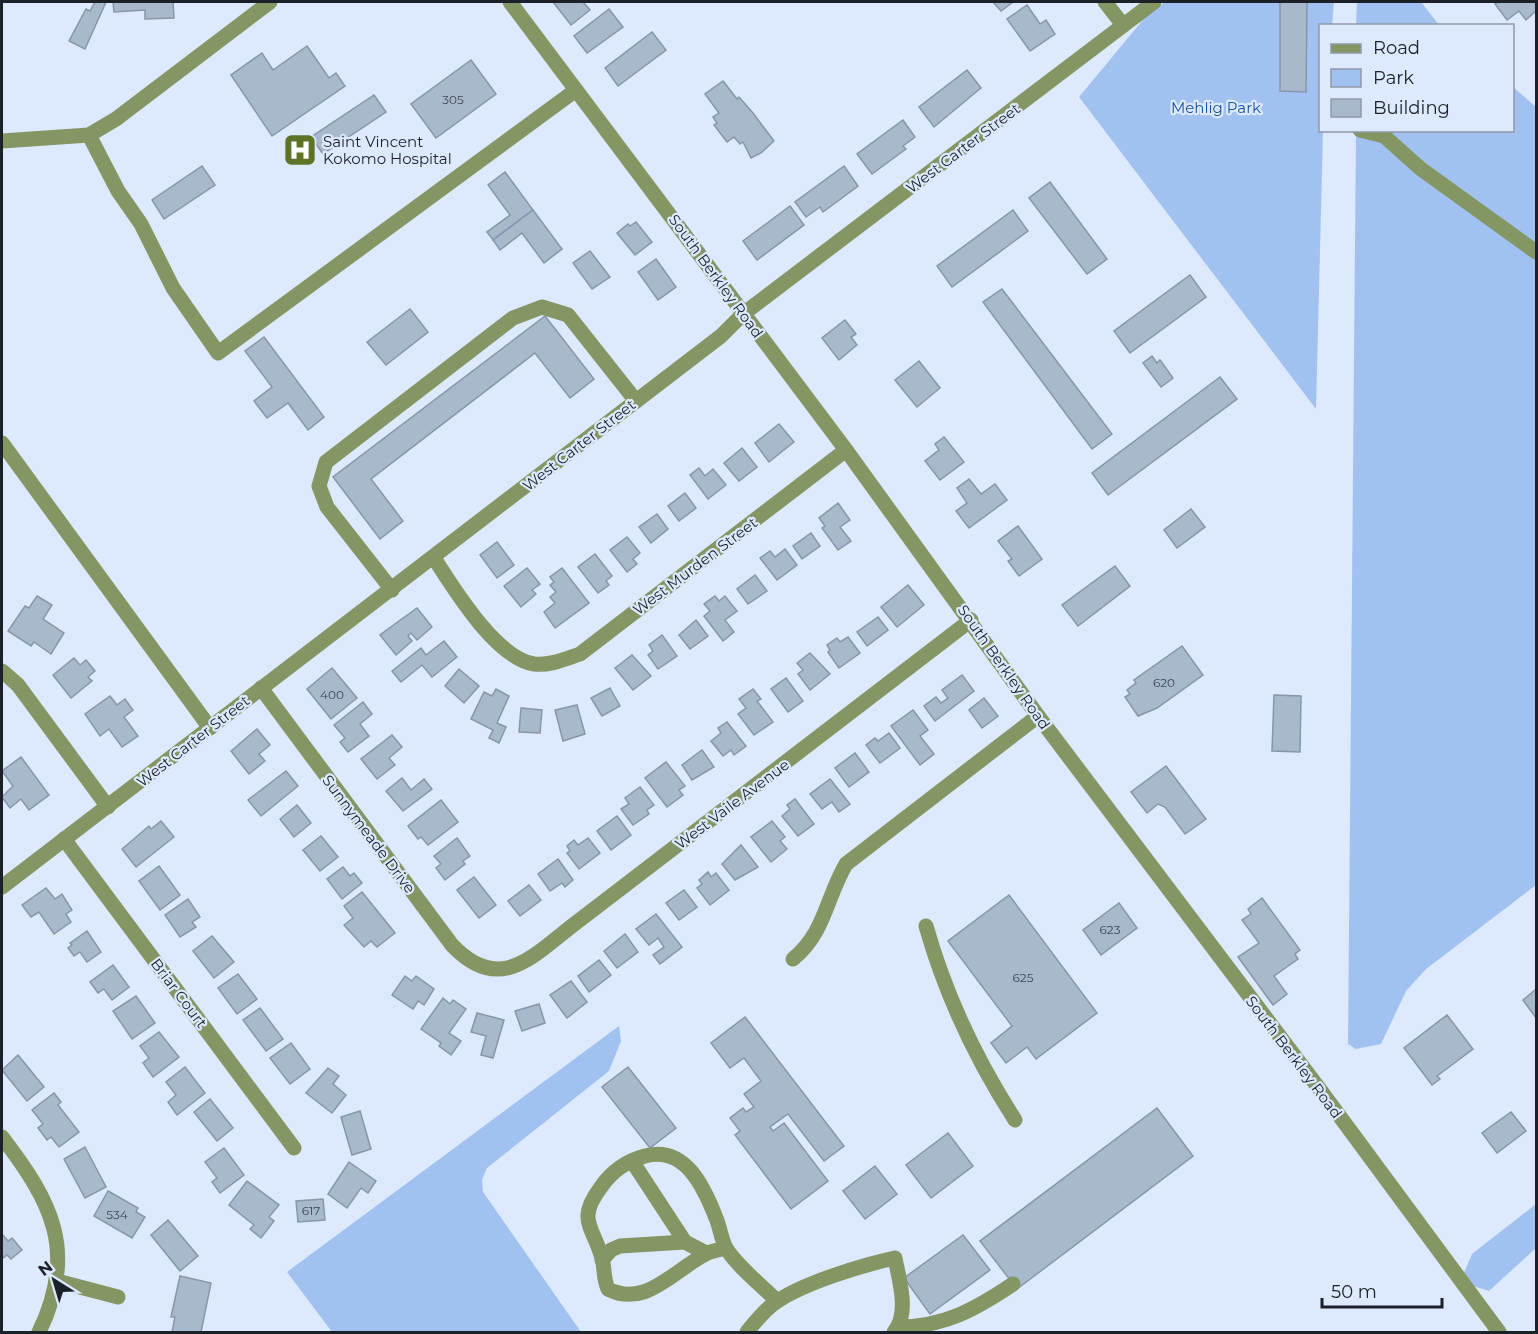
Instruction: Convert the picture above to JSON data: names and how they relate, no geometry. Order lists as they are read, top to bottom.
{
  "streets": {
    "street": [
      "West Carter Street",
      "South Berkley Road",
      "West Murden Street",
      "West Vaile Avenue",
      "Sunnymeade Drive",
      "Briar Court"
    ]
  },
  "crossings": [
    ["West Carter Street", "South Berkley Road"],
    ["West Carter Street", "West Murden Street"],
    ["West Carter Street", "Sunnymeade Drive"],
    ["West Carter Street", "Briar Court"],
    ["South Berkley Road", "West Murden Street"],
    ["South Berkley Road", "West Vaile Avenue"],
    ["West Vaile Avenue", "Sunnymeade Drive"]
  ],
  "parks": ["Mehlig Park"],
  "places": {
    "hospital": ["Saint Vincent Kokomo Hospital"]
  },
  "house_numbers": [
    "305",
    "620",
    "400",
    "623",
    "625",
    "617",
    "534"
  ],
  "legend": ["Road", "Park", "Building"],
  "scale_bar": "50 m",
  "north": "top left"
}
